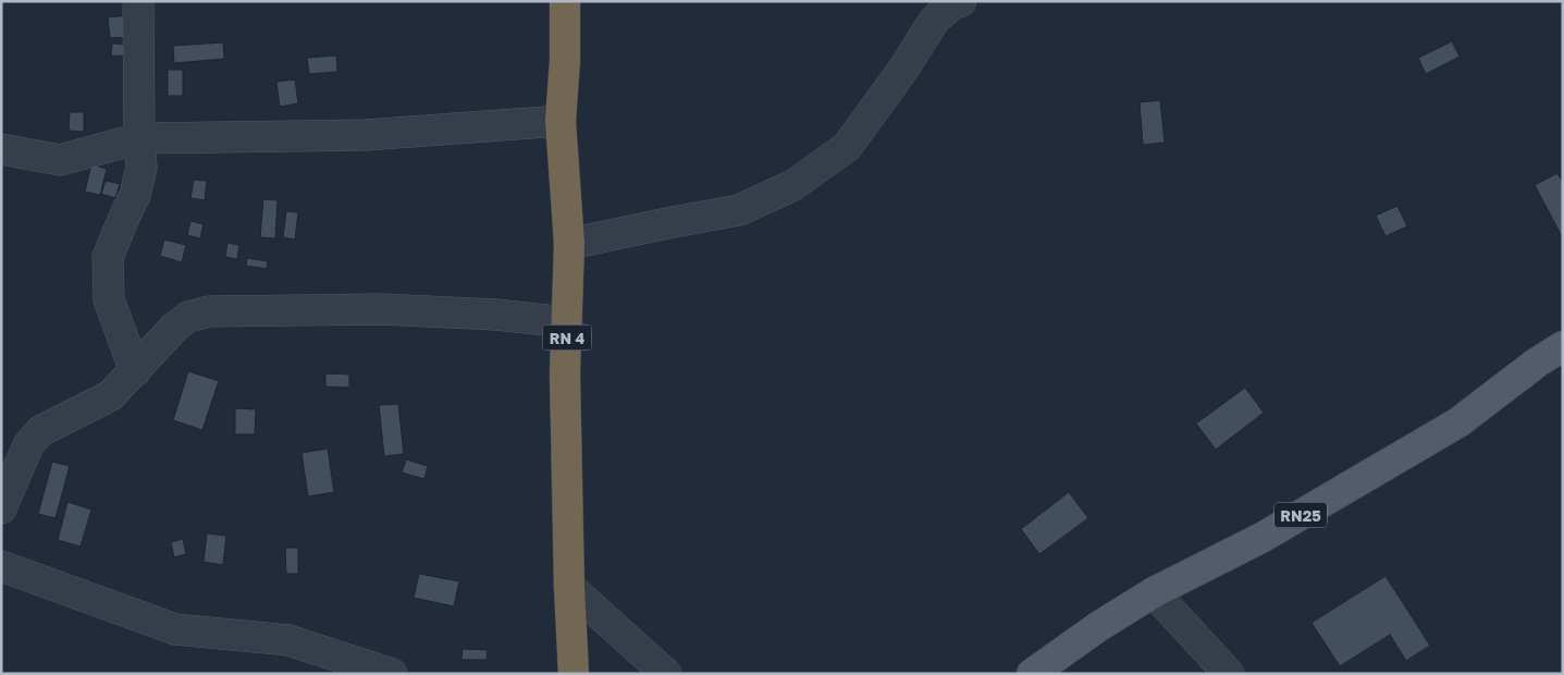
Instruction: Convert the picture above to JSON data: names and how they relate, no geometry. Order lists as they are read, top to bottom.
{
  "streets": {
    "highway": ["RN 4"],
    "main road": ["RN25"]
  }
}
